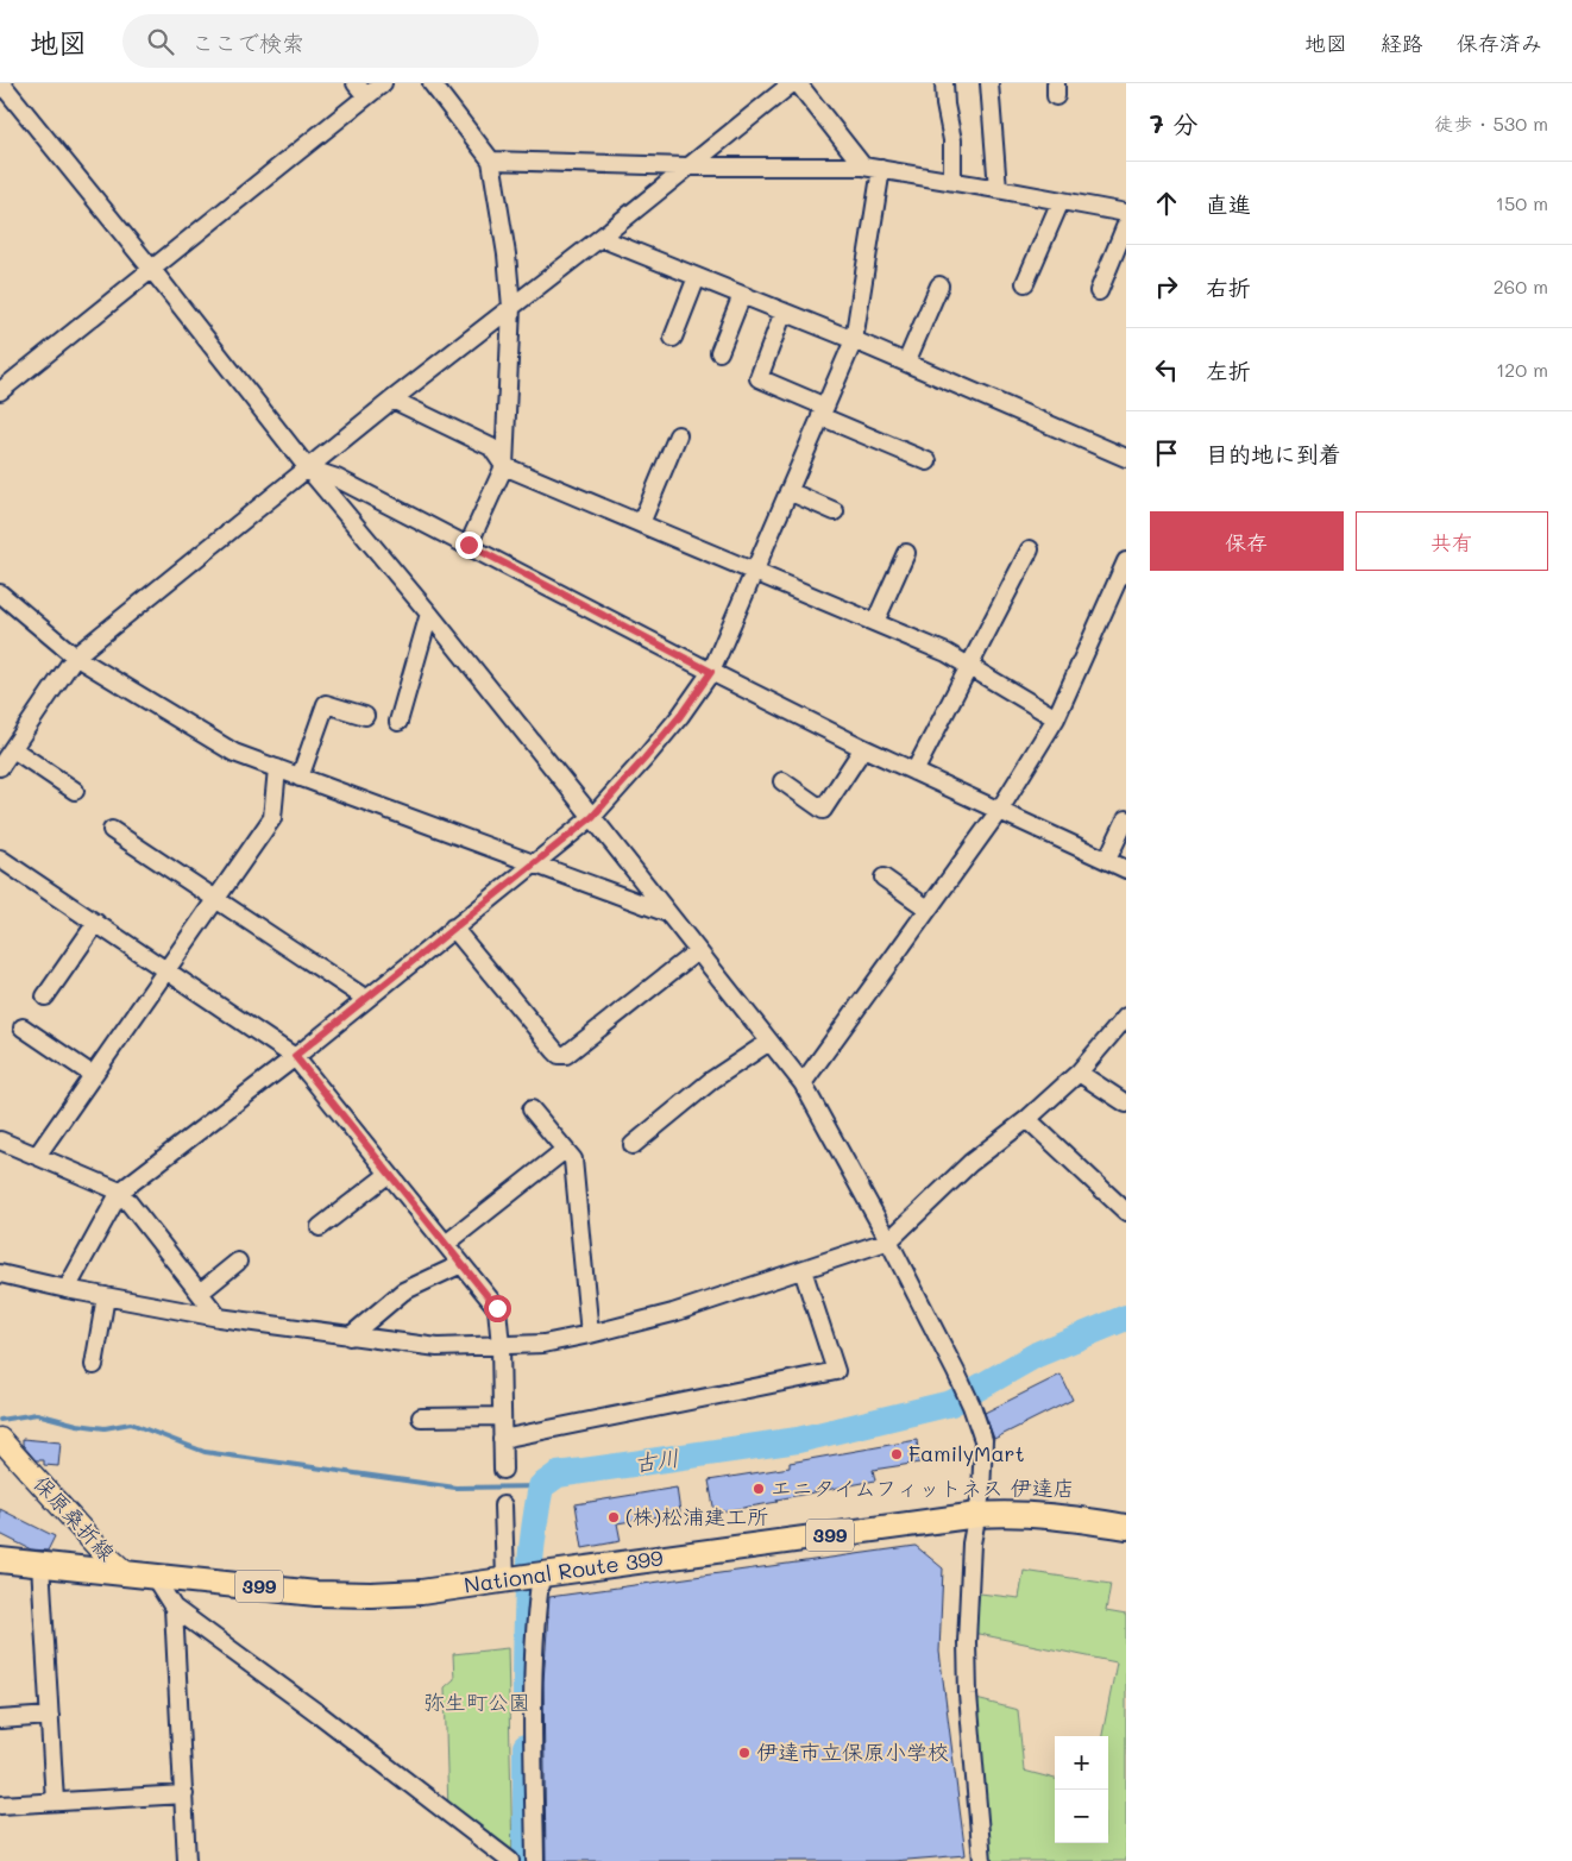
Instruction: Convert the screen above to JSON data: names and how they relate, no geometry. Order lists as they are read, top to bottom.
{
  "streets": {
    "highway": ["399", "National Route 399"],
    "main road": ["保原桑折線"]
  },
  "crossings": [
    ["保原桑折線", "National Route 399"]
  ],
  "water": ["古川"],
  "parks": ["弥生町公園"],
  "places": [
    "FamilyMart",
    "エニタイムフィットネス 伊達店",
    "(株)松浦建工所",
    "伊達市立保原小学校"
  ],
  "page": {
    "header": "地図",
    "search": "ここで検索",
    "nav": ["地図", "経路", "保存済み"],
    "heading": ["7 分", "徒歩 · 530 m"],
    "list": [
      ["直進", "150 m"],
      ["右折", "260 m"],
      ["左折", "120 m"],
      "目的地に到着"
    ],
    "buttons": ["保存", "共有"],
    "map_buttons": ["+", "−"]
  }
}
